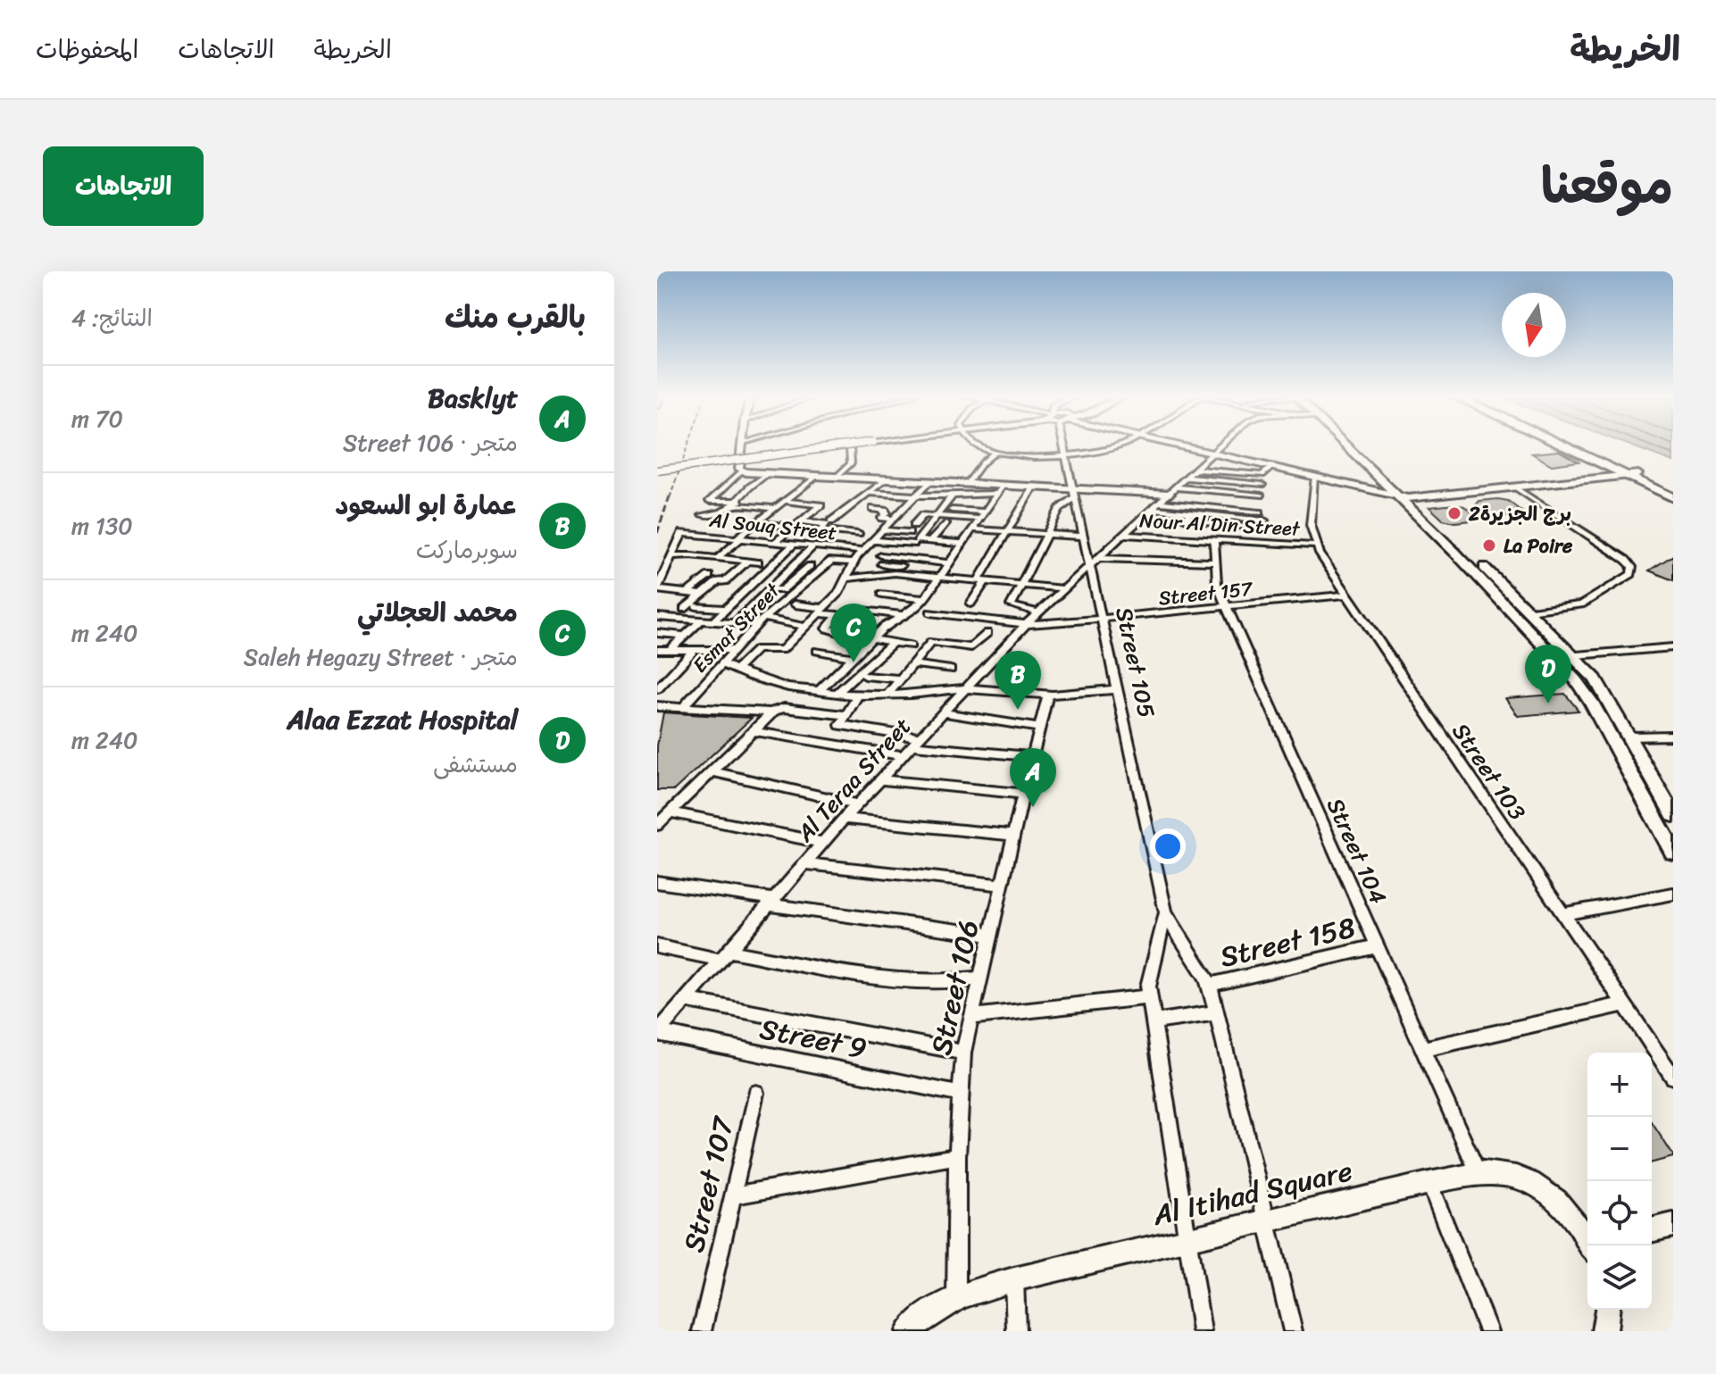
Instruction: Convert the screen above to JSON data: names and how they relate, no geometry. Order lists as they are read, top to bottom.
{
  "streets": {
    "street": [
      "Nour Al Din Street",
      "Al Souq Street",
      "Street 157",
      "Esmat Street",
      "Street 105",
      "Street 103",
      "Al Teraa Street",
      "Street 104",
      "Street 158",
      "Street 106",
      "Street 9",
      "Street 107",
      "Al Itihad Square"
    ]
  },
  "crossings": [
    ["Nour Al Din Street", "Street 103"],
    ["Nour Al Din Street", "Al Teraa Street"],
    ["Nour Al Din Street", "Street 104"],
    ["Street 157", "Street 105"],
    ["Street 157", "Street 103"],
    ["Street 157", "Al Teraa Street"],
    ["Street 157", "Street 104"],
    ["Street 105", "Al Teraa Street"],
    ["Street 105", "Street 158"],
    ["Street 105", "Al Itihad Square"],
    ["Al Teraa Street", "Street 9"],
    ["Street 104", "Street 158"],
    ["Street 104", "Al Itihad Square"],
    ["Street 106", "Street 9"],
    ["Street 106", "Al Itihad Square"]
  ],
  "places": ["برج الجزيرة2", "La Poire"],
  "north": "bottom",
  "page": {
    "header": "الخريطة",
    "nav": ["الخريطة", "الاتجاهات", "المحفوظات"],
    "title": "موقعنا",
    "buttons": "الاتجاهات",
    "heading": ["بالقرب منك", "النتائج: 4"],
    "list": [
      {
        "mark": "A",
        "name": "Basklyt",
        "note": "متجر · Street 106",
        "value": "70 m"
      },
      {
        "mark": "B",
        "name": "عمارة ابو السعود",
        "note": "سوبرماركت",
        "value": "130 m"
      },
      {
        "mark": "C",
        "name": "محمد العجلاتي",
        "note": "متجر · Saleh Hegazy Street",
        "value": "240 m"
      },
      {
        "mark": "D",
        "name": "Alaa Ezzat Hospital",
        "note": "مستشفى",
        "value": "240 m"
      }
    ],
    "pins": [
      "C",
      "D",
      "B",
      "A"
    ],
    "map_buttons": ["+", "−"]
  }
}
